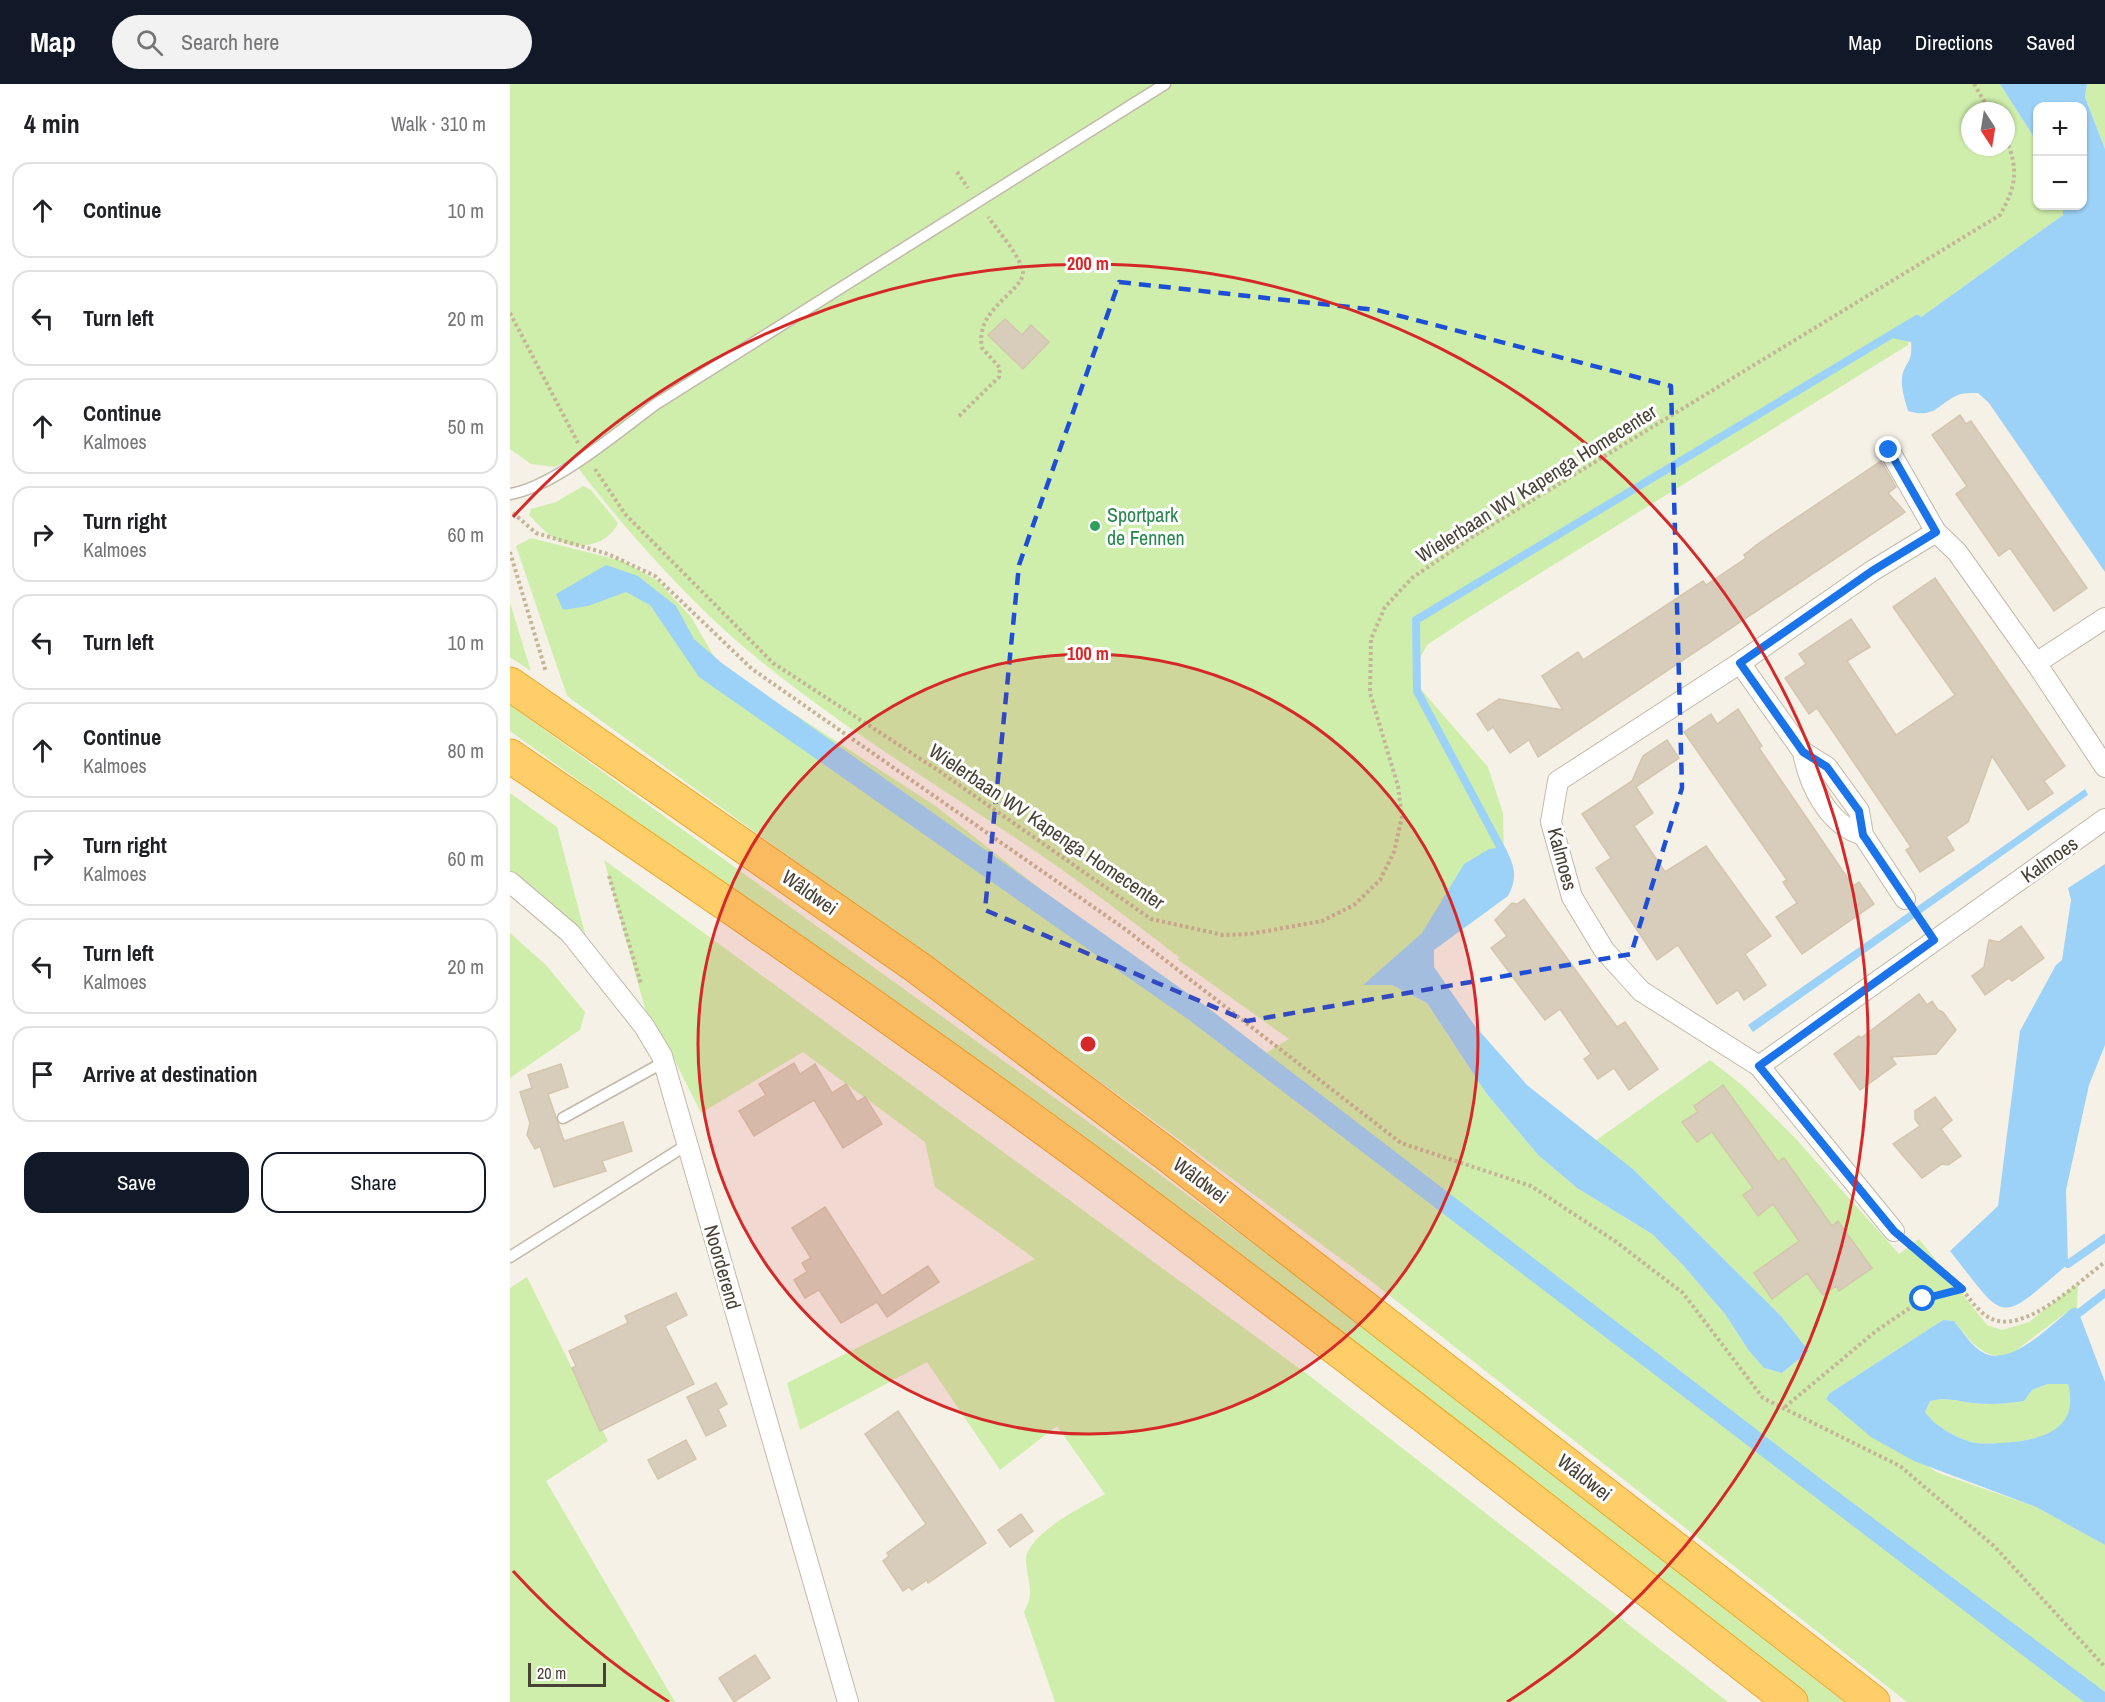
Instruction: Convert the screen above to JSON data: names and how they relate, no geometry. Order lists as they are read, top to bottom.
{
  "streets": {
    "highway": ["Wâldwei"],
    "street": ["Kalmoes", "Noorderend"],
    "path": ["Wielerbaan WV Kapenga Homecenter"]
  },
  "places": ["Sportpark de Fennen"],
  "scale_bar": "20 m",
  "north": "bottom",
  "page": {
    "header": "Map",
    "search": "Search here",
    "nav": ["Map", "Directions", "Saved"],
    "heading": ["4 min", "Walk · 310 m"],
    "map_buttons": ["+", "−"],
    "list": [
      ["Continue", "10 m"],
      ["Turn left", "20 m"],
      ["Continue", "Kalmoes", "50 m"],
      ["Turn right", "Kalmoes", "60 m"],
      ["Turn left", "10 m"],
      ["Continue", "Kalmoes", "80 m"],
      ["Turn right", "Kalmoes", "60 m"],
      ["Turn left", "Kalmoes", "20 m"],
      "Arrive at destination"
    ],
    "buttons": ["Save", "Share"],
    "scale": "20 m"
  },
  "rings": ["200 m", "100 m"]
}
